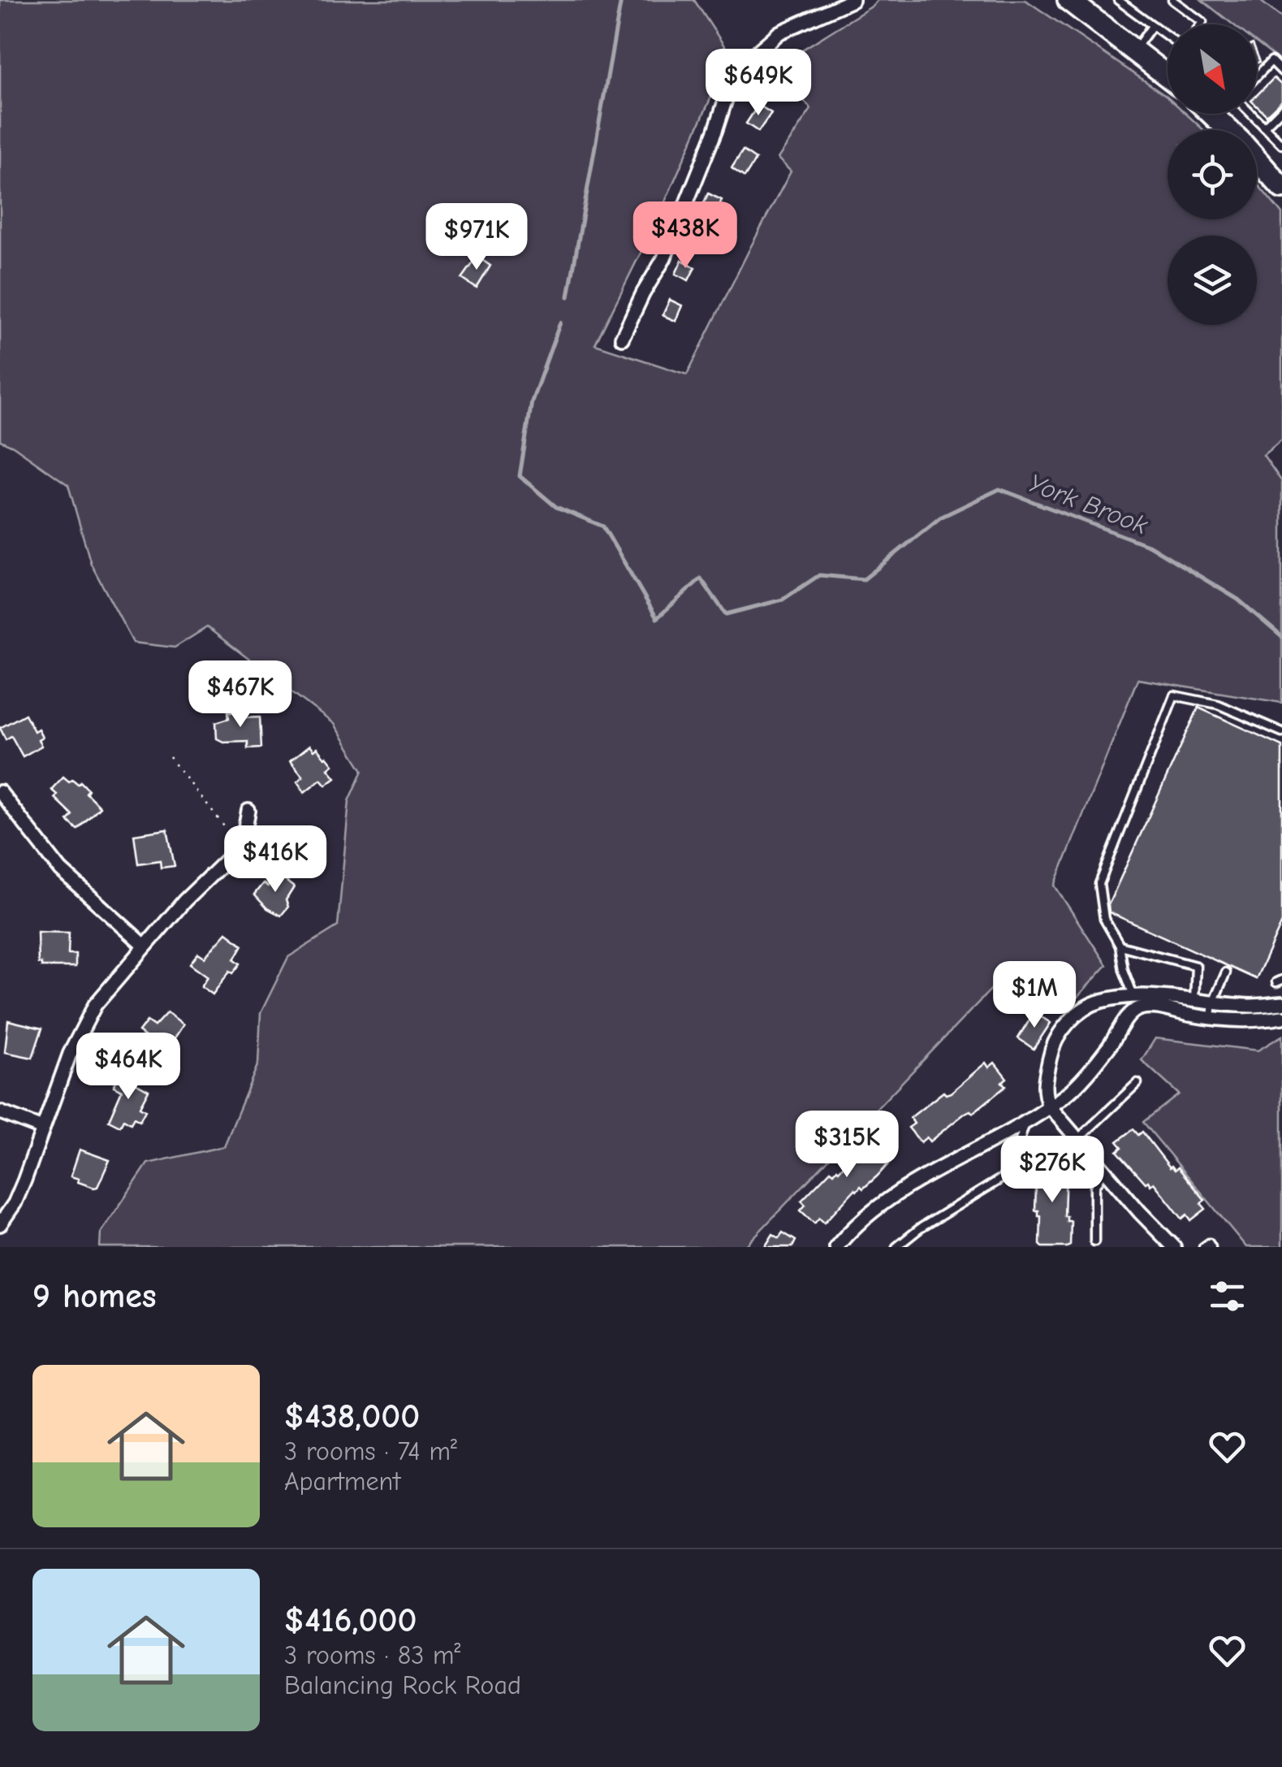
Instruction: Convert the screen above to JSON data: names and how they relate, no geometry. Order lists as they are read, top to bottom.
{
  "water": ["York Brook"],
  "north": "bottom right",
  "page": {
    "price": [
      "$649K",
      "$438K",
      "$971K",
      "$467K",
      "$416K",
      "$1M",
      "$464K",
      "$315K",
      "$276K"
    ],
    "heading": "9 homes",
    "list": [
      {
        "name": "$438,000",
        "note": "3 rooms · 74 m² · Apartment"
      },
      {
        "name": "$416,000",
        "note": "3 rooms · 83 m² · Balancing Rock Road"
      }
    ]
  }
}
